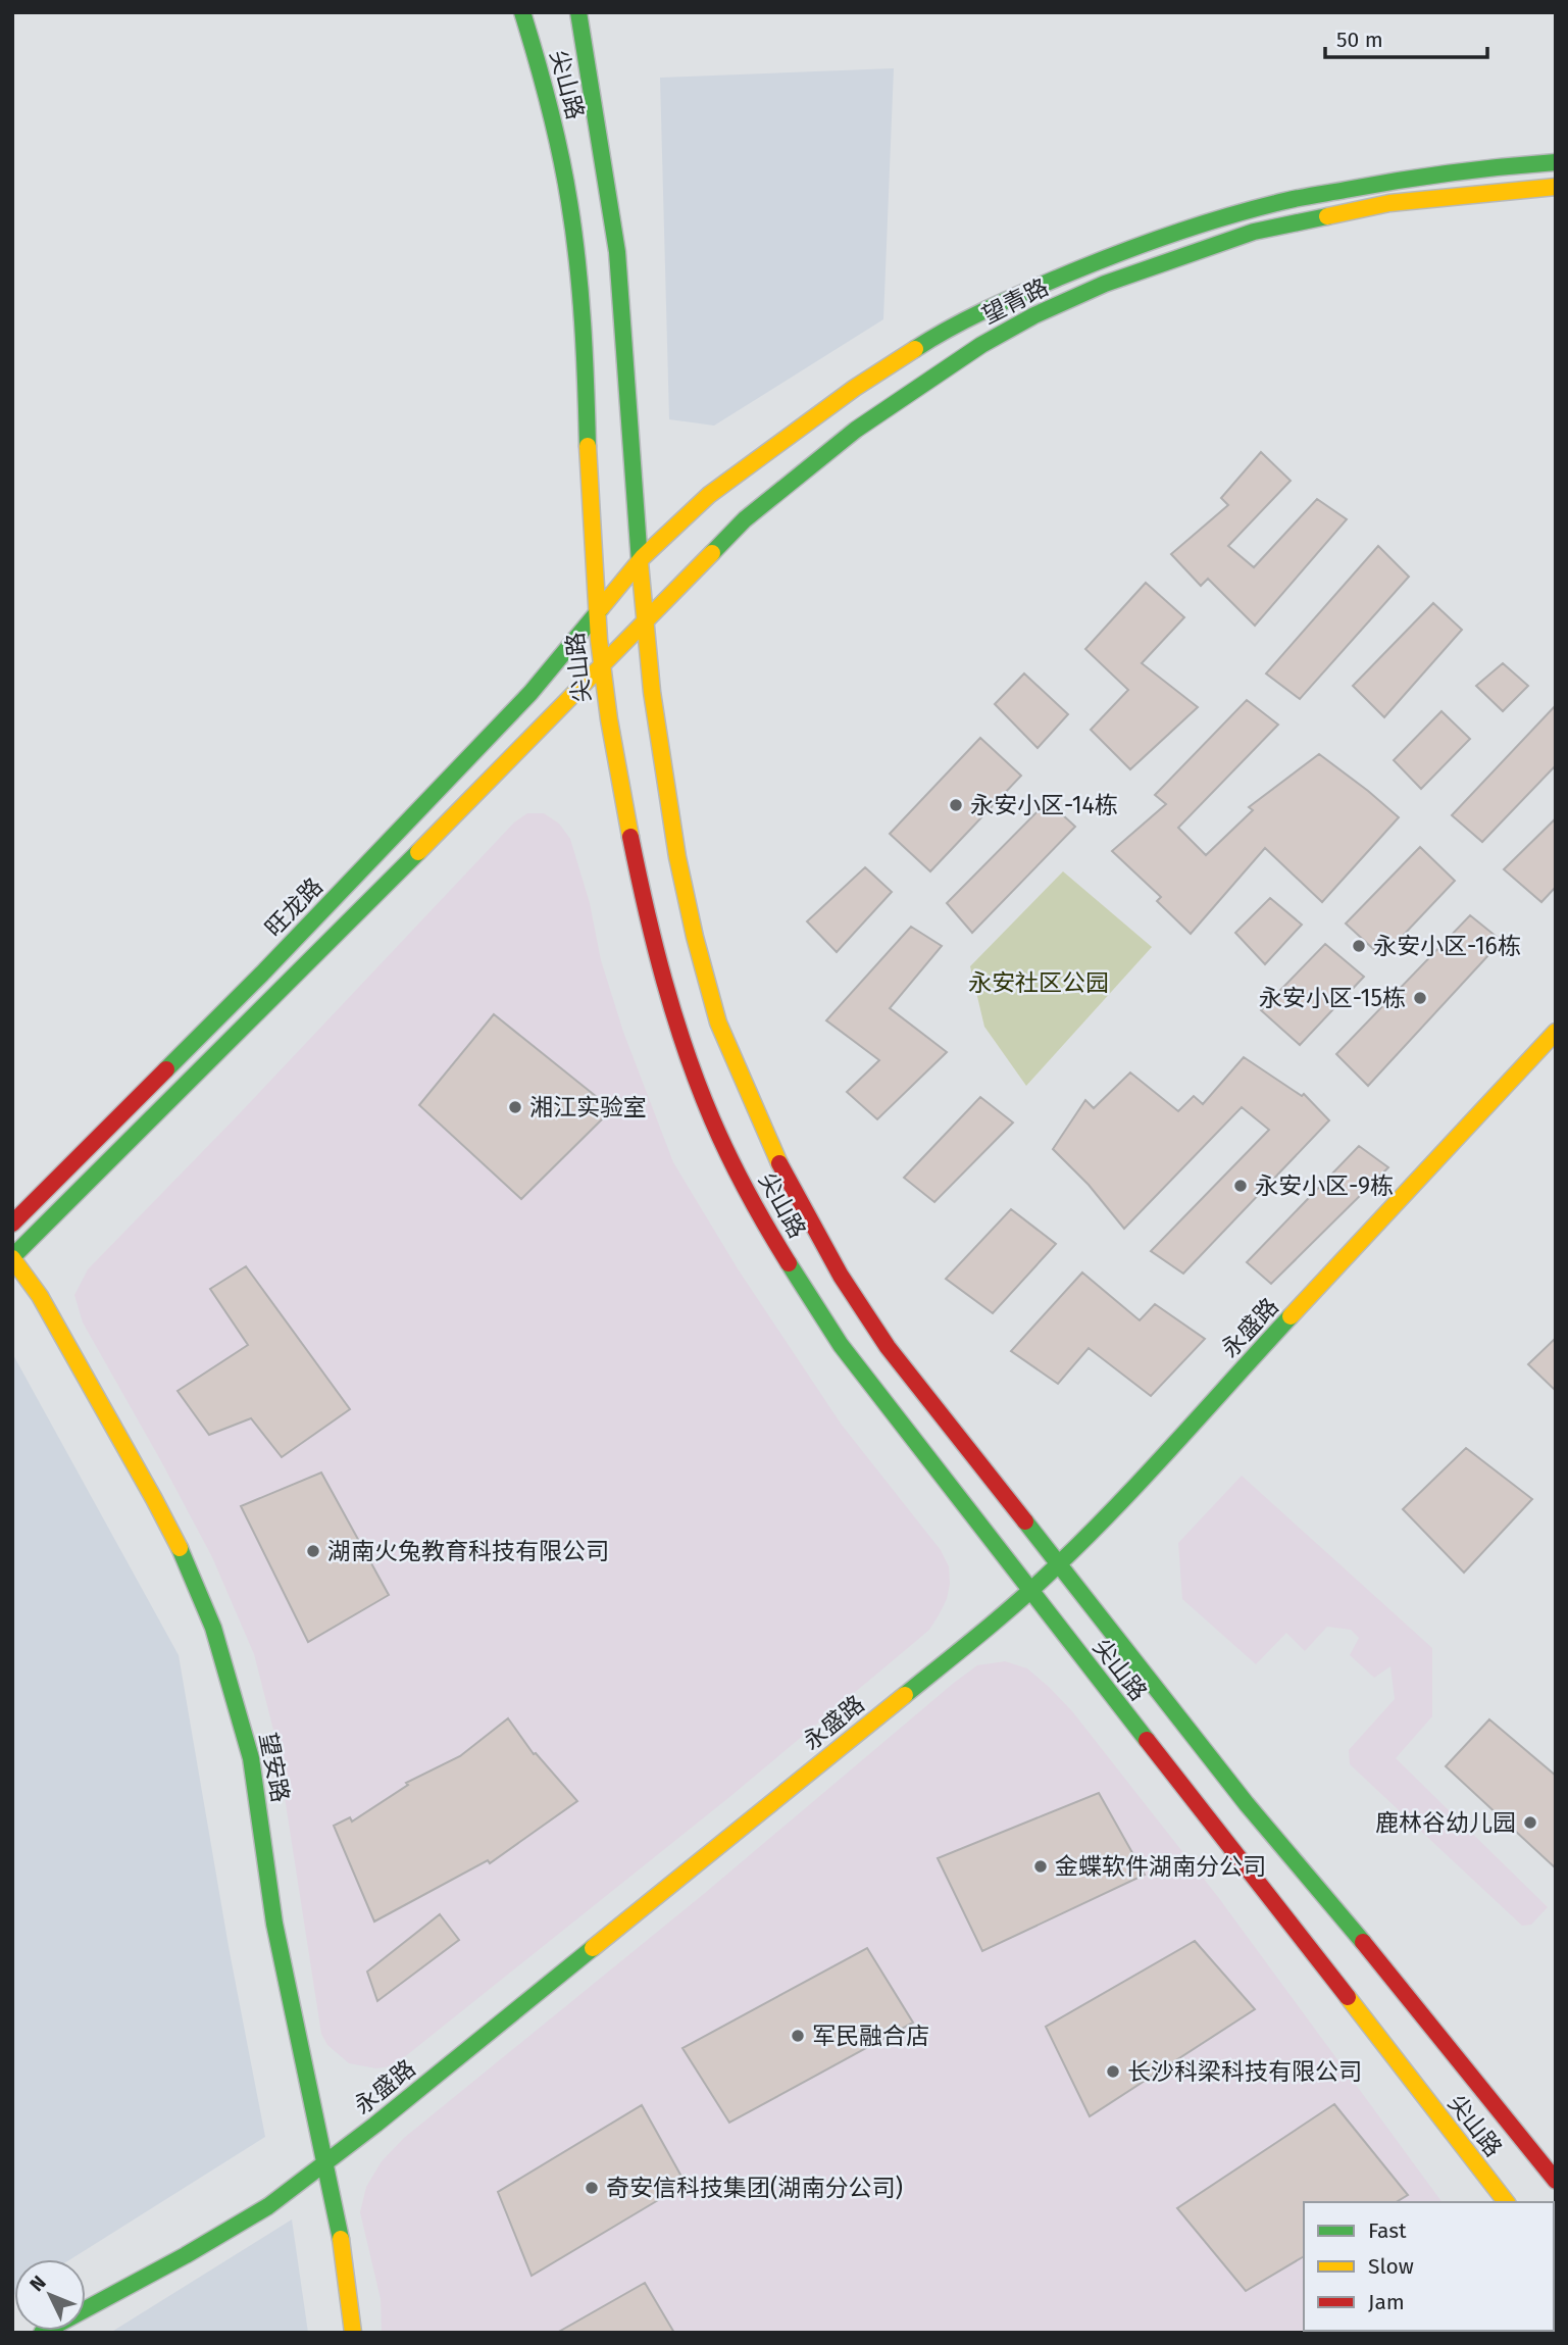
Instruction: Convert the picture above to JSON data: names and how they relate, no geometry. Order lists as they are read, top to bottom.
{
  "streets": {
    "main road": [
      "尖山路",
      "望青路",
      "旺龙路",
      "永盛路",
      "望安路"
    ]
  },
  "crossings": [
    ["尖山路", "望青路"],
    ["尖山路", "旺龙路"],
    ["尖山路", "永盛路"],
    ["望青路", "旺龙路"],
    ["永盛路", "望安路"]
  ],
  "parks": ["永安社区公园"],
  "places": [
    "永安小区-14栋",
    "永安小区-16栋",
    "永安小区-15栋",
    "湘江实验室",
    "永安小区-9栋",
    "湖南火兔教育科技有限公司",
    "鹿林谷幼儿园",
    "金蝶软件湖南分公司",
    "军民融合店",
    "长沙科梁科技有限公司",
    "奇安信科技集团(湖南分公司)"
  ],
  "legend": ["Fast", "Slow", "Jam"],
  "scale_bar": "50 m",
  "north": "top left"
}
